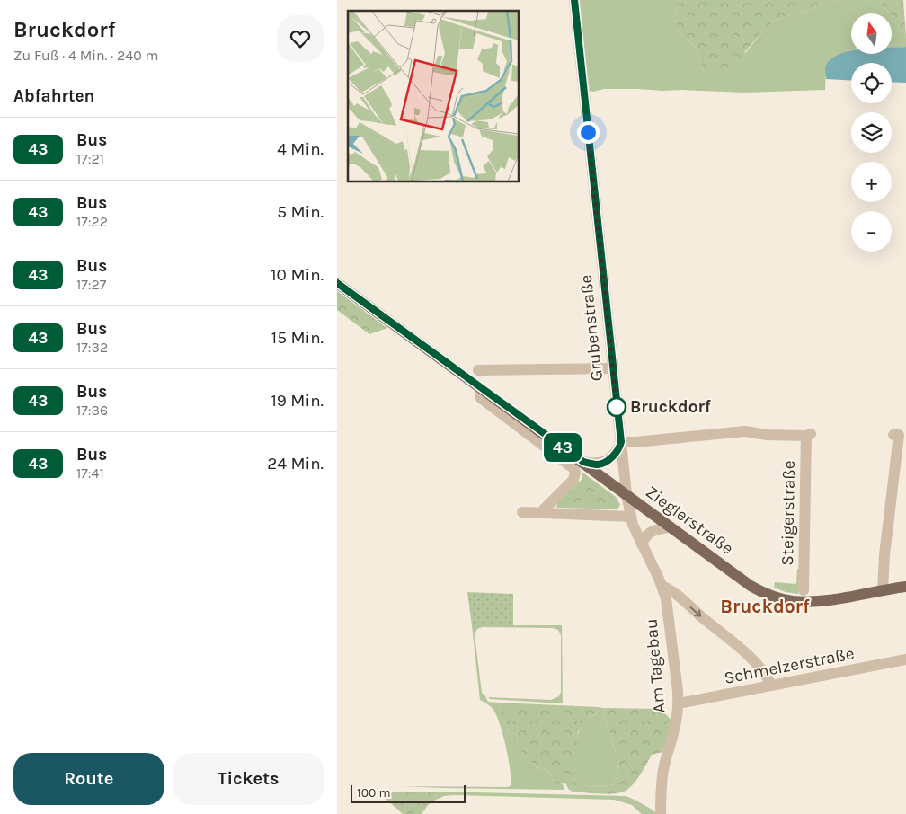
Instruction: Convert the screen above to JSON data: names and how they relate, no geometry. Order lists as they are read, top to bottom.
{
  "streets": {
    "main road": ["Zieglerstraße"],
    "street": [
      "Grubenstraße",
      "Steigerstraße",
      "Am Tagebau",
      "Schmelzerstraße"
    ]
  },
  "crossings": [
    ["Grubenstraße", "Steigerstraße"],
    ["Grubenstraße", "Zieglerstraße"],
    ["Grubenstraße", "Am Tagebau"],
    ["Zieglerstraße", "Am Tagebau"],
    ["Am Tagebau", "Schmelzerstraße"]
  ],
  "districts": ["Bruckdorf"],
  "places": ["Bruckdorf"],
  "lines": ["bus line 43"],
  "scale_bar": "100 m",
  "north": "top",
  "page": {
    "heading": [
      ["Bruckdorf", "Zu Fuß · 4 Min. · 240 m"],
      "Abfahrten"
    ],
    "on_map": "43",
    "map_buttons": ["+", "−"],
    "list": [
      {
        "mark": "43",
        "name": "Bus",
        "note": "17:21",
        "value": "4 Min."
      },
      {
        "mark": "43",
        "name": "Bus",
        "note": "17:22",
        "value": "5 Min."
      },
      {
        "mark": "43",
        "name": "Bus",
        "note": "17:27",
        "value": "10 Min."
      },
      {
        "mark": "43",
        "name": "Bus",
        "note": "17:32",
        "value": "15 Min."
      },
      {
        "mark": "43",
        "name": "Bus",
        "note": "17:36",
        "value": "19 Min."
      },
      {
        "mark": "43",
        "name": "Bus",
        "note": "17:41",
        "value": "24 Min."
      }
    ],
    "buttons": ["Route", "Tickets"],
    "scale": "100 m"
  }
}
